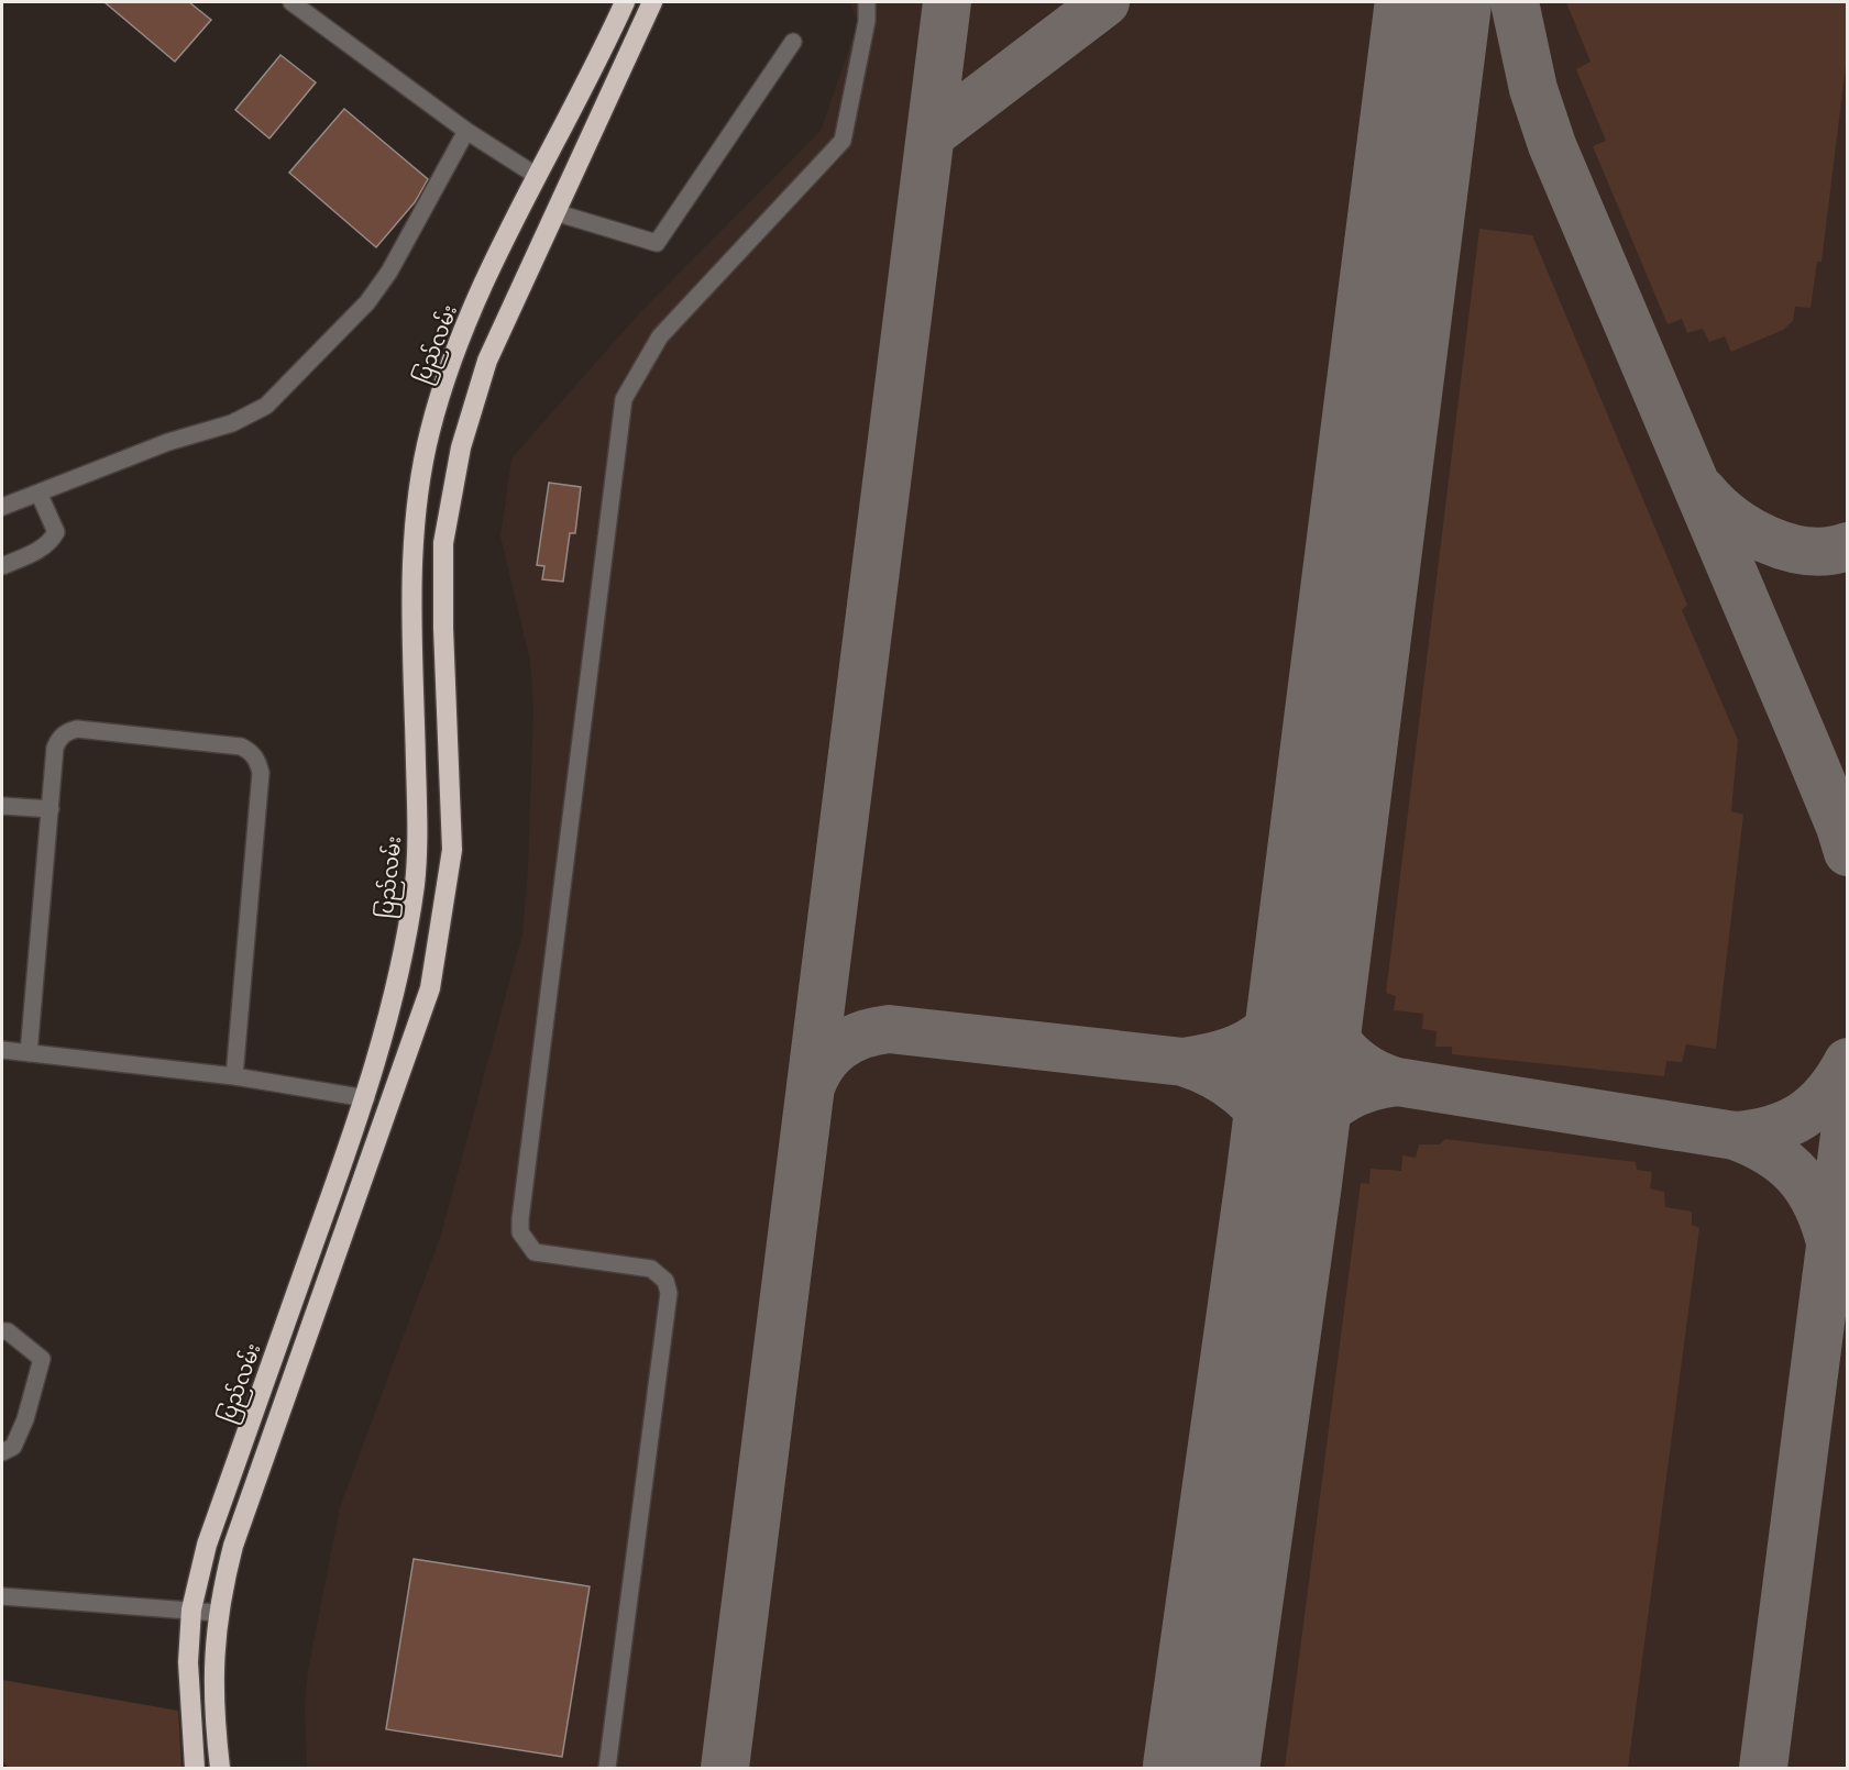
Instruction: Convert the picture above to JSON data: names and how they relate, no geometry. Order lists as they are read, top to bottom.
{
  "streets": {
    "highway": ["ပြည်လမ်း"]
  }
}
